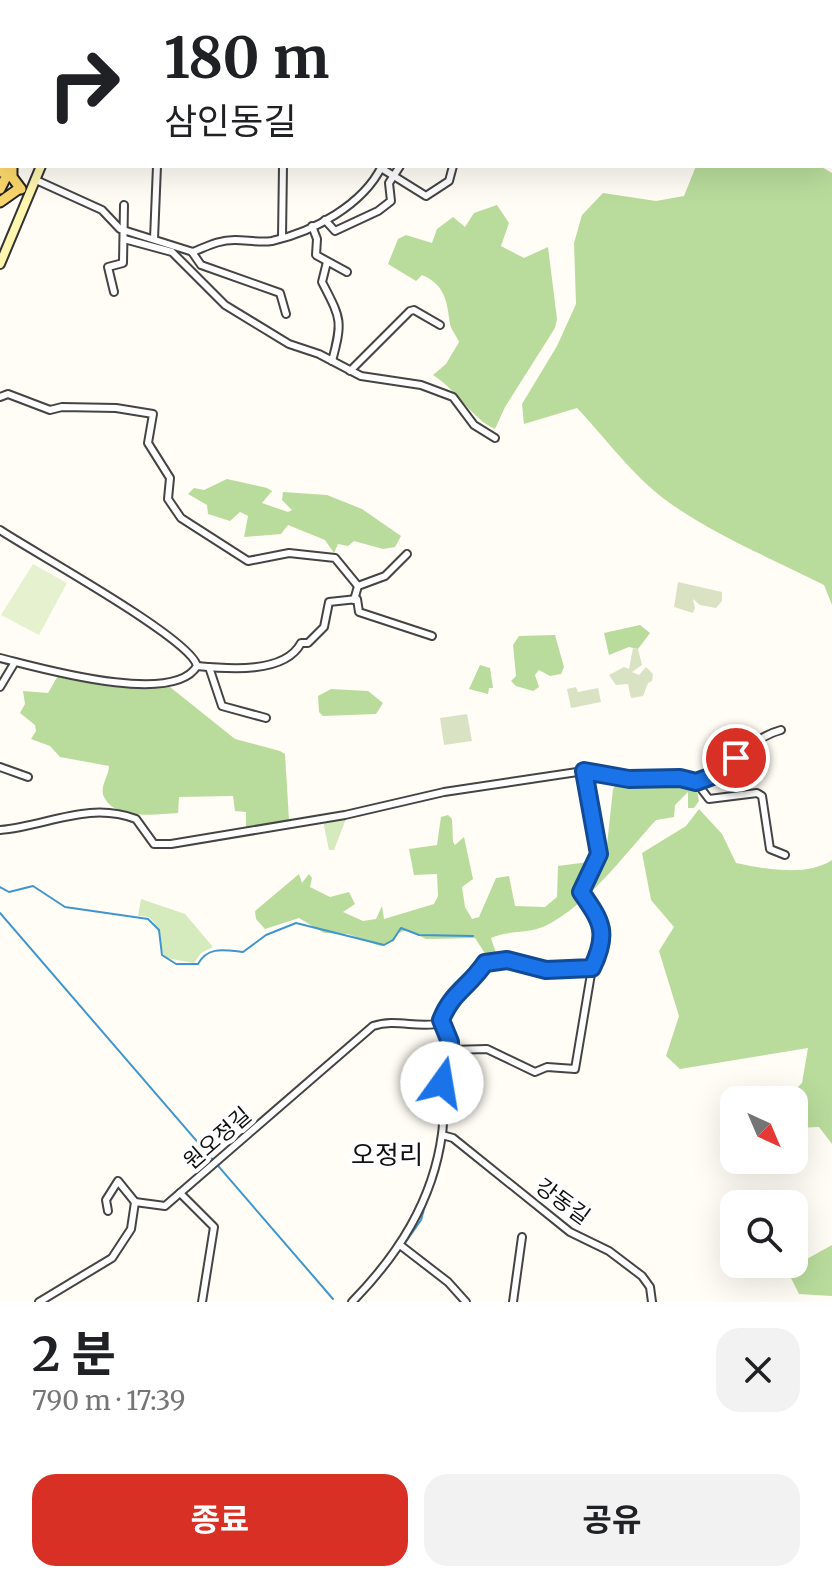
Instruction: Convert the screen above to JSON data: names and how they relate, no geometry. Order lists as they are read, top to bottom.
{
  "streets": {
    "street": ["원오정길", "강동길"]
  },
  "districts": ["오정리"],
  "north": "bottom right",
  "page": {
    "turn": ["180 m", "삼인동길"],
    "heading": ["2 분", "790 m · 17:39"],
    "buttons": ["종료", "공유"]
  }
}
